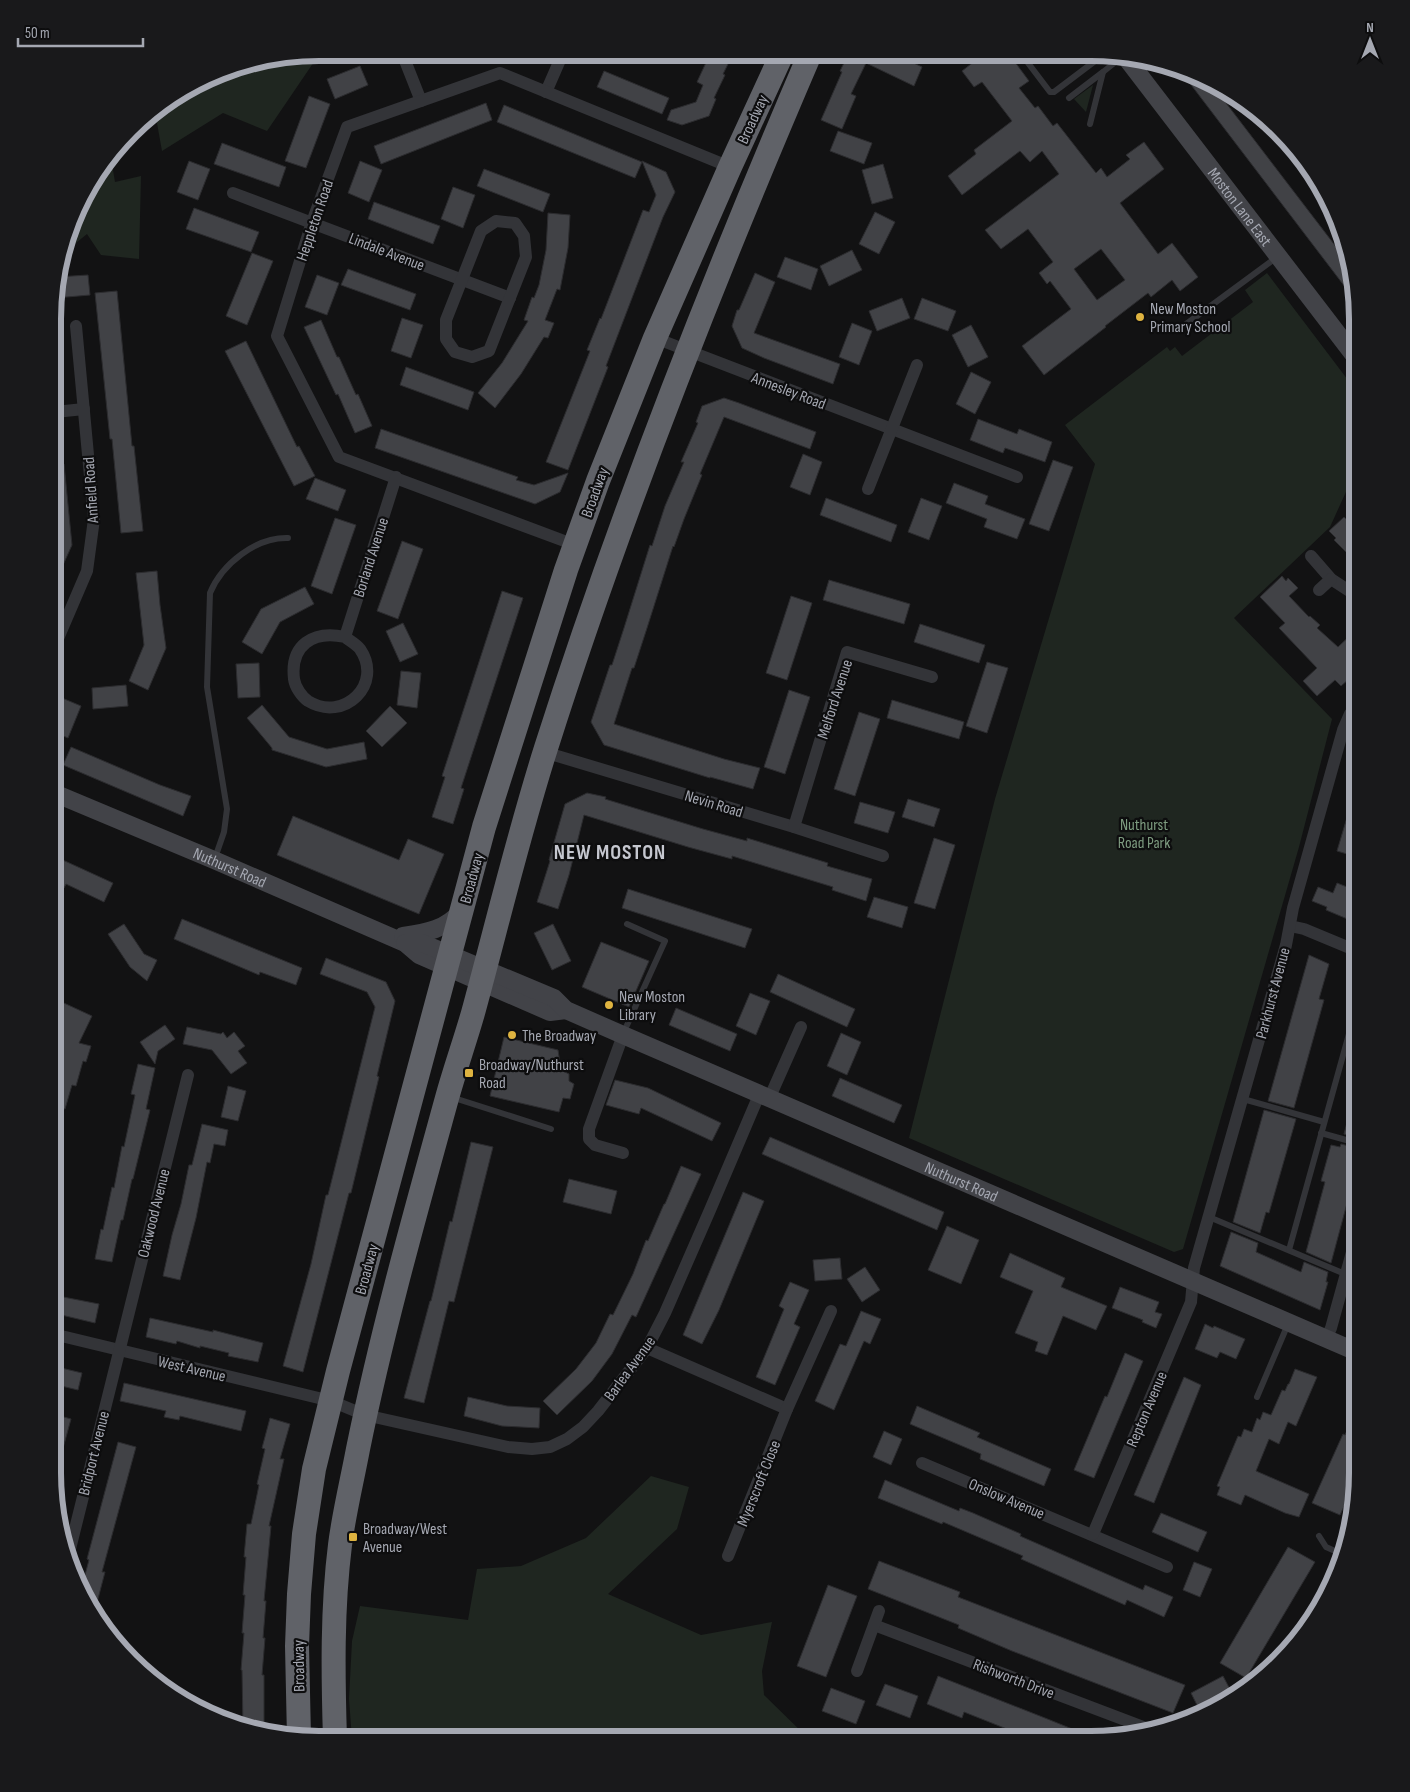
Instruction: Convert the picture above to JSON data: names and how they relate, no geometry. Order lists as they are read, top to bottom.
{
  "streets": {
    "highway": ["Broadway"],
    "street": [
      "Moston Lane East",
      "Heppleton Road",
      "Lindale Avenue",
      "Annesley Road",
      "Anfield Road",
      "Borland Avenue",
      "Melford Avenue",
      "Nevin Road",
      "Nuthurst Road",
      "Parkhurst Avenue",
      "Oakwood Avenue",
      "West Avenue",
      "Barlea Avenue",
      "Repton Avenue",
      "Bridport Avenue",
      "Myerscroft Close",
      "Onslow Avenue",
      "Rishworth Drive"
    ]
  },
  "crossings": [
    ["Broadway", "Heppleton Road"],
    ["Broadway", "Annesley Road"],
    ["Broadway", "Nevin Road"],
    ["Broadway", "Nuthurst Road"],
    ["Broadway", "West Avenue"],
    ["Broadway", "Barlea Avenue"],
    ["Heppleton Road", "Lindale Avenue"],
    ["Heppleton Road", "Borland Avenue"],
    ["Melford Avenue", "Nevin Road"],
    ["Nuthurst Road", "Parkhurst Avenue"],
    ["Nuthurst Road", "Barlea Avenue"],
    ["Nuthurst Road", "Repton Avenue"],
    ["Parkhurst Avenue", "Repton Avenue"],
    ["Oakwood Avenue", "West Avenue"],
    ["Oakwood Avenue", "Bridport Avenue"],
    ["West Avenue", "Barlea Avenue"],
    ["West Avenue", "Bridport Avenue"],
    ["Repton Avenue", "Onslow Avenue"]
  ],
  "districts": ["NEW MOSTON"],
  "parks": ["Nuthurst Road Park"],
  "places": {
    "other": ["New Moston Primary School", "New Moston Library", "The Broadway"],
    "transit": ["Broadway/Nuthurst Road", "Broadway/West Avenue"]
  },
  "scale_bar": "50 m",
  "north": "top"
}
